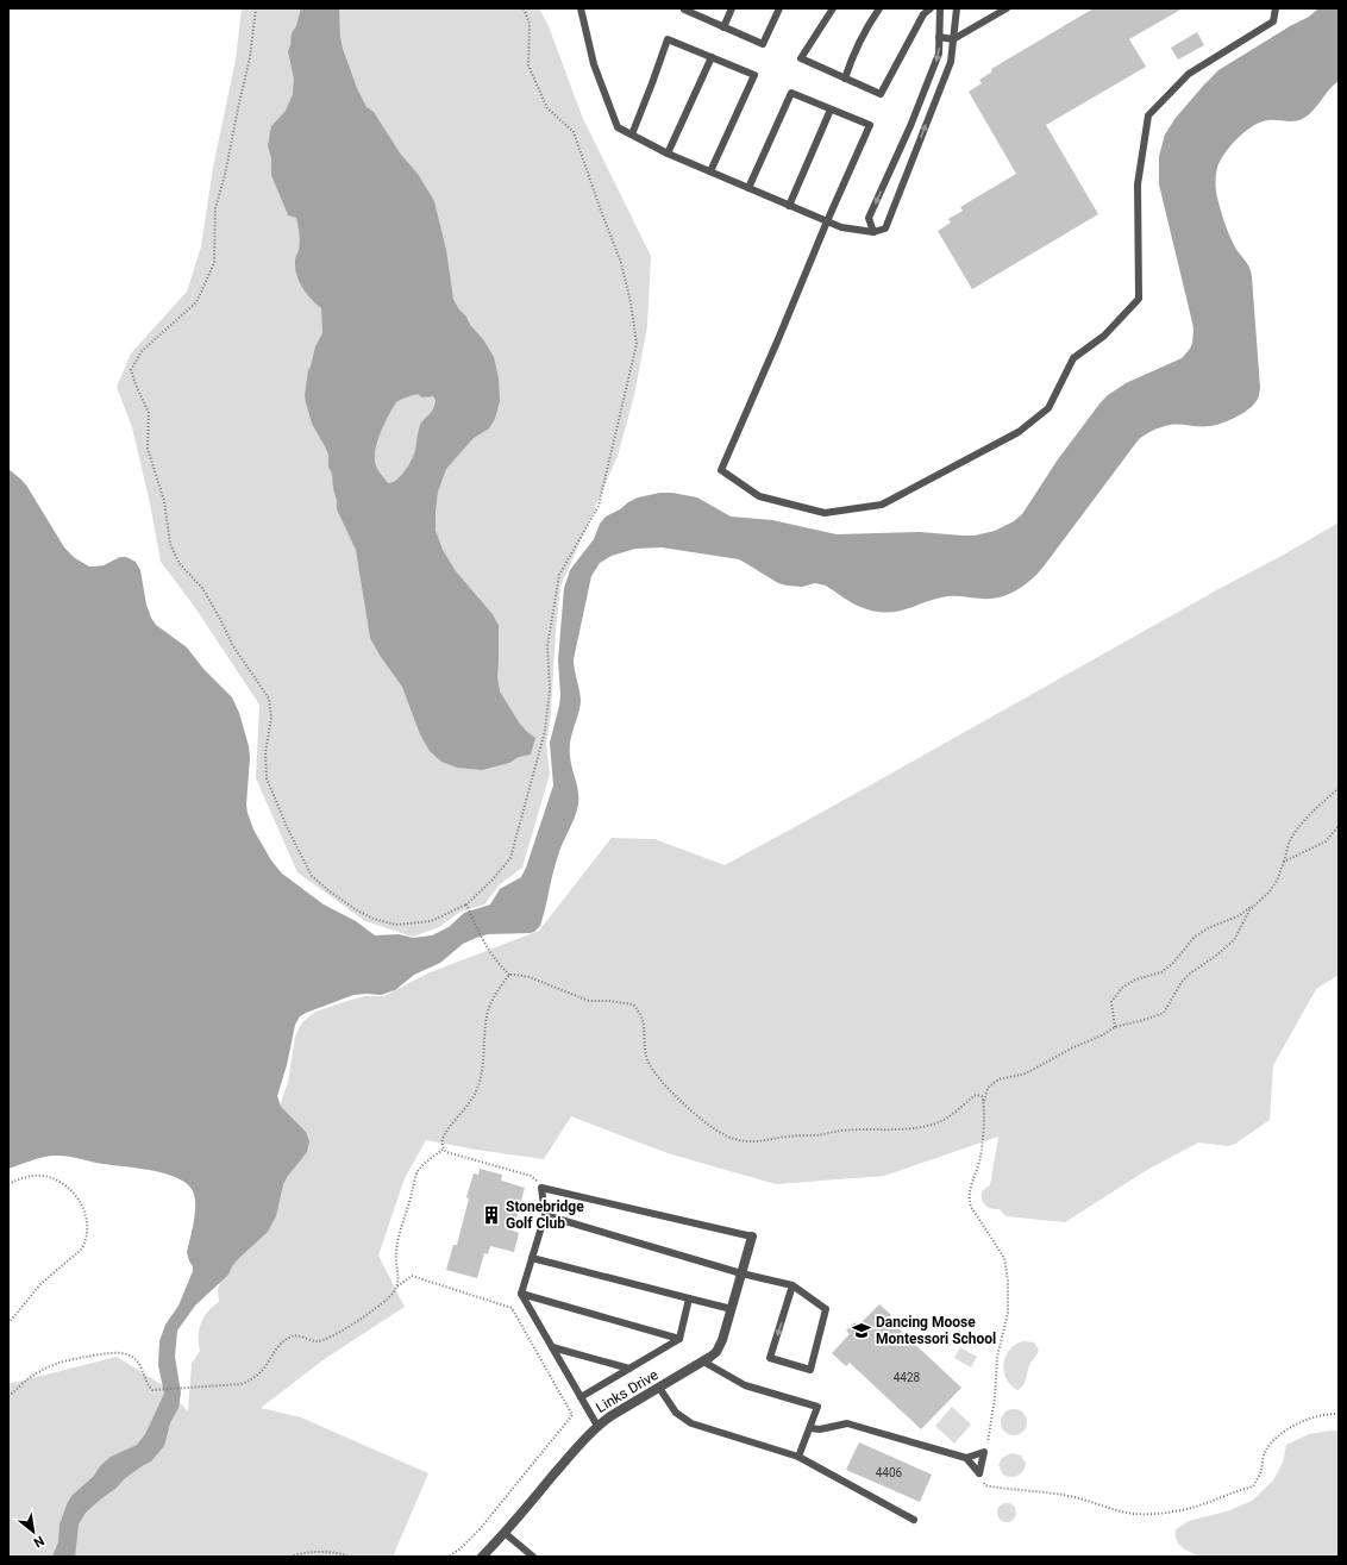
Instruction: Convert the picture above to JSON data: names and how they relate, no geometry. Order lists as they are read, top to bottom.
{
  "streets": {
    "street": ["Links Drive"]
  },
  "places": {
    "building": ["Stonebridge Golf Club"],
    "school or university": ["Dancing Moose Montessori School"]
  },
  "house_numbers": ["4428", "4406"],
  "north": "bottom right"
}
